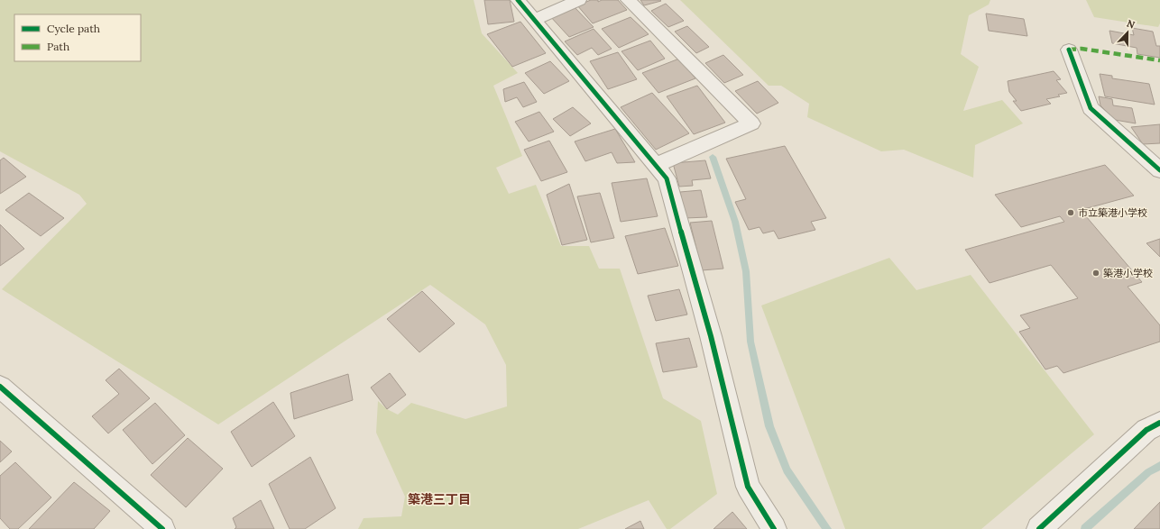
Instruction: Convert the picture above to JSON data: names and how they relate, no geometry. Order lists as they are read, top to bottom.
{
  "districts": ["築港三丁目"],
  "places": ["市立築港小学校", "築港小学校"],
  "legend": ["Cycle path", "Path"],
  "north": "top"
}
